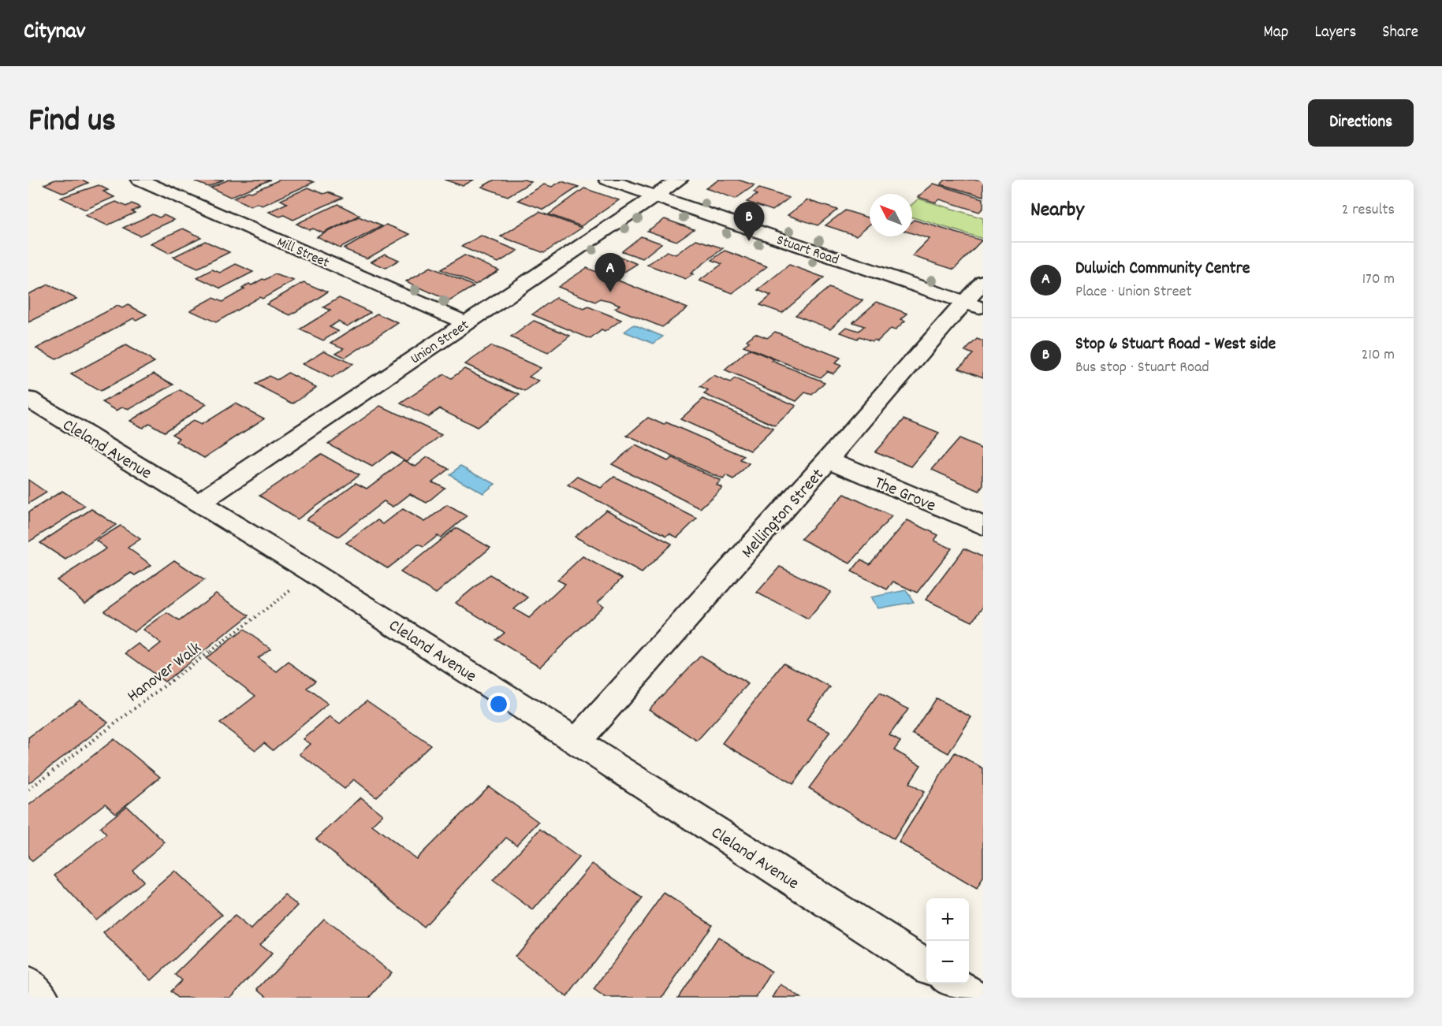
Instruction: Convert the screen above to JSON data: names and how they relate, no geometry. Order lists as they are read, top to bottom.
{
  "streets": {
    "street": [
      "Stuart Road",
      "Mill Street",
      "Union Street",
      "Cleland Avenue",
      "The Grove",
      "Mellington Street"
    ],
    "path": ["Hanover Walk"]
  },
  "crossings": [
    ["Stuart Road", "Union Street"],
    ["Stuart Road", "Mellington Street"],
    ["Mill Street", "Union Street"],
    ["Union Street", "Cleland Avenue"],
    ["Cleland Avenue", "Mellington Street"],
    ["Cleland Avenue", "Hanover Walk"],
    ["The Grove", "Mellington Street"]
  ],
  "north": "top left",
  "page": {
    "header": "Citynav",
    "nav": ["Map", "Layers", "Share"],
    "title": "Find us",
    "buttons": "Directions",
    "heading": ["Nearby", "2 results"],
    "pins": ["B", "A"],
    "list": [
      {
        "mark": "A",
        "name": "Dulwich Community Centre",
        "note": "Place · Union Street",
        "value": "170 m"
      },
      {
        "mark": "B",
        "name": "Stop 6 Stuart Road - West side",
        "note": "Bus stop · Stuart Road",
        "value": "210 m"
      }
    ],
    "map_buttons": ["+", "−"]
  }
}
